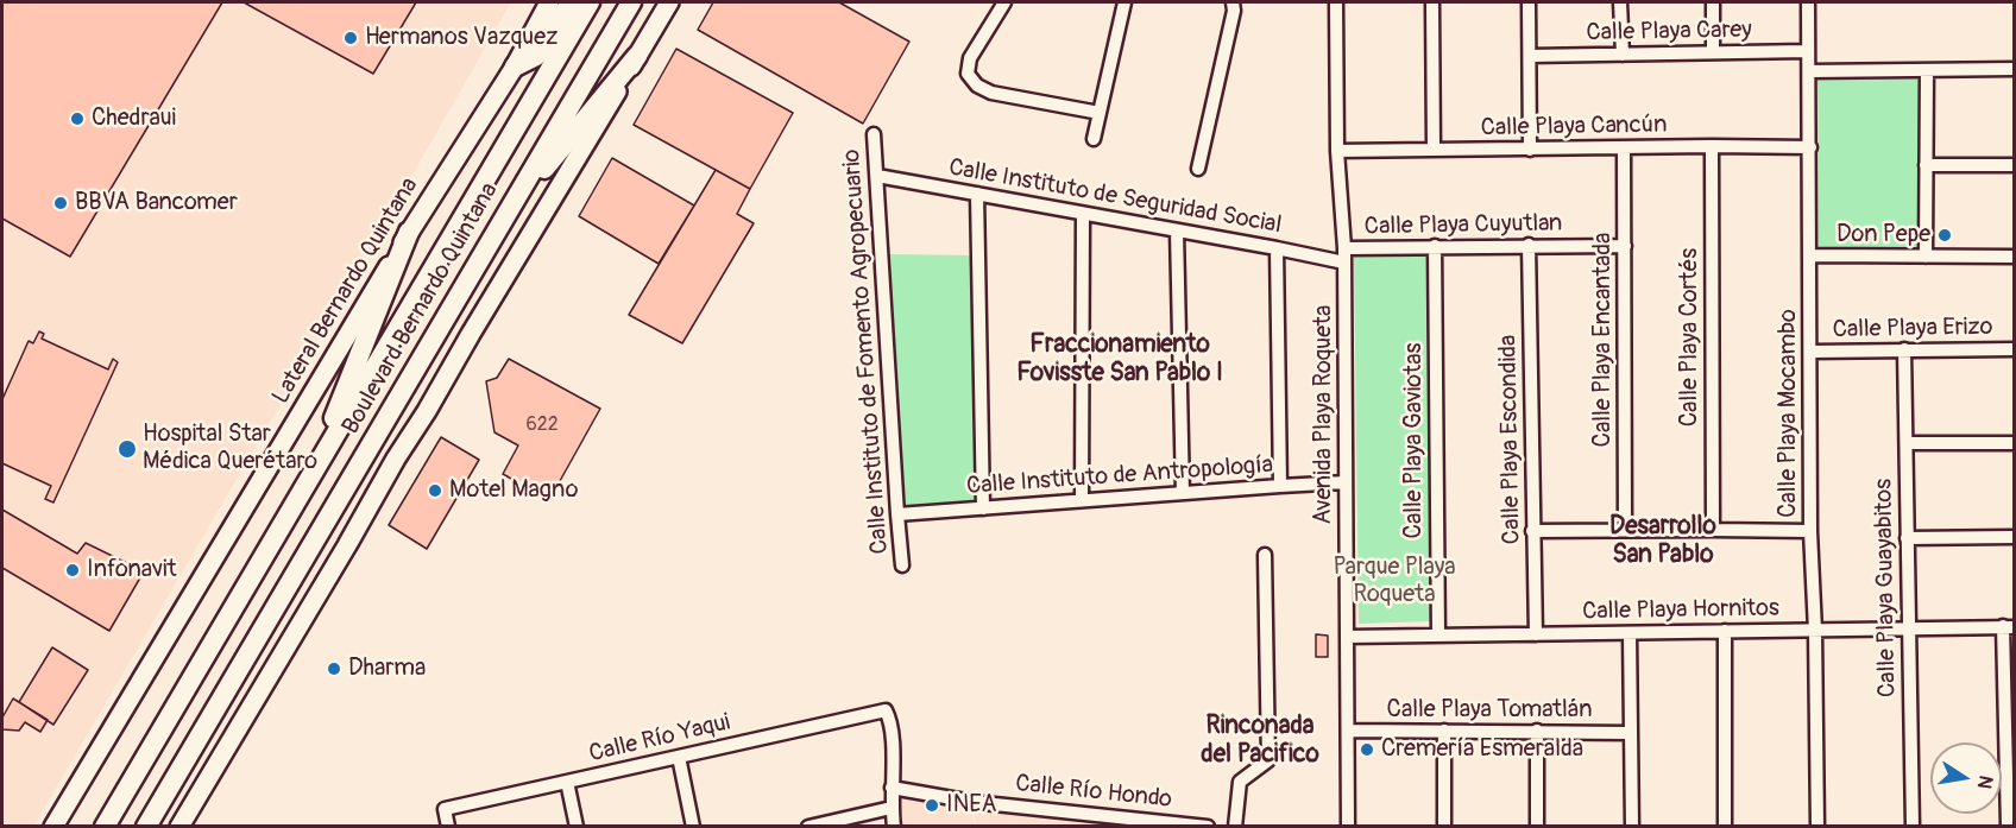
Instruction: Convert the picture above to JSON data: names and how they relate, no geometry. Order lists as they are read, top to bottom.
{
  "streets": {
    "main road": ["Boulevard Bernardo Quintana"],
    "street": [
      "Calle Playa Carey",
      "Calle Playa Cancún",
      "Calle Instituto de Seguridad Social",
      "Calle Playa Cuyutlan",
      "Lateral Bernardo Quintana",
      "Calle Playa Erizo",
      "Calle Playa Cortés",
      "Calle Playa Encantada",
      "Calle Instituto de Fomento Agropecuario",
      "Calle Playa Mocambo",
      "Avenida Playa Roqueta",
      "Calle Playa Escondida",
      "Calle Playa Gaviotas",
      "Calle Instituto de Antropología",
      "Calle Playa Guayabitos",
      "Calle Playa Hornitos",
      "Calle Playa Tomatlán",
      "Calle Río Yaqui",
      "Calle Río Hondo"
    ]
  },
  "crossings": [
    ["Calle Playa Carey", "Calle Playa Mocambo"],
    ["Calle Playa Cancún", "Calle Playa Cortés"],
    ["Calle Playa Cancún", "Calle Playa Encantada"],
    ["Calle Playa Cancún", "Calle Playa Mocambo"],
    ["Calle Playa Cancún", "Avenida Playa Roqueta"],
    ["Calle Instituto de Seguridad Social", "Calle Instituto de Fomento Agropecuario"],
    ["Calle Instituto de Seguridad Social", "Avenida Playa Roqueta"],
    ["Calle Playa Cuyutlan", "Calle Playa Encantada"],
    ["Calle Playa Cuyutlan", "Avenida Playa Roqueta"],
    ["Calle Playa Cuyutlan", "Calle Playa Escondida"],
    ["Calle Playa Cuyutlan", "Calle Playa Gaviotas"],
    ["Calle Playa Erizo", "Calle Playa Mocambo"],
    ["Calle Playa Erizo", "Calle Playa Guayabitos"],
    ["Calle Instituto de Fomento Agropecuario", "Calle Instituto de Antropología"],
    ["Calle Playa Mocambo", "Calle Playa Hornitos"],
    ["Avenida Playa Roqueta", "Calle Instituto de Antropología"],
    ["Avenida Playa Roqueta", "Calle Playa Hornitos"],
    ["Avenida Playa Roqueta", "Calle Playa Tomatlán"],
    ["Calle Playa Escondida", "Calle Playa Hornitos"],
    ["Calle Playa Gaviotas", "Calle Playa Hornitos"],
    ["Calle Playa Guayabitos", "Calle Playa Hornitos"],
    ["Calle Río Yaqui", "Calle Río Hondo"]
  ],
  "districts": ["Fraccionamiento Fovisste San Pablo I", "Desarrollo San Pablo", "Rinconada del Pacifico"],
  "parks": ["Parque Playa Roqueta"],
  "places": [
    "Hermanos Vazquez",
    "Chedraui",
    "BBVA Bancomer",
    "Don Pepe",
    "Hospital Star Médica Querétaro",
    "Motel Magno",
    "Infonavit",
    "Dharma",
    "Cremería Esmeralda",
    "INEA"
  ],
  "house_numbers": ["622"],
  "north": "right"
}
